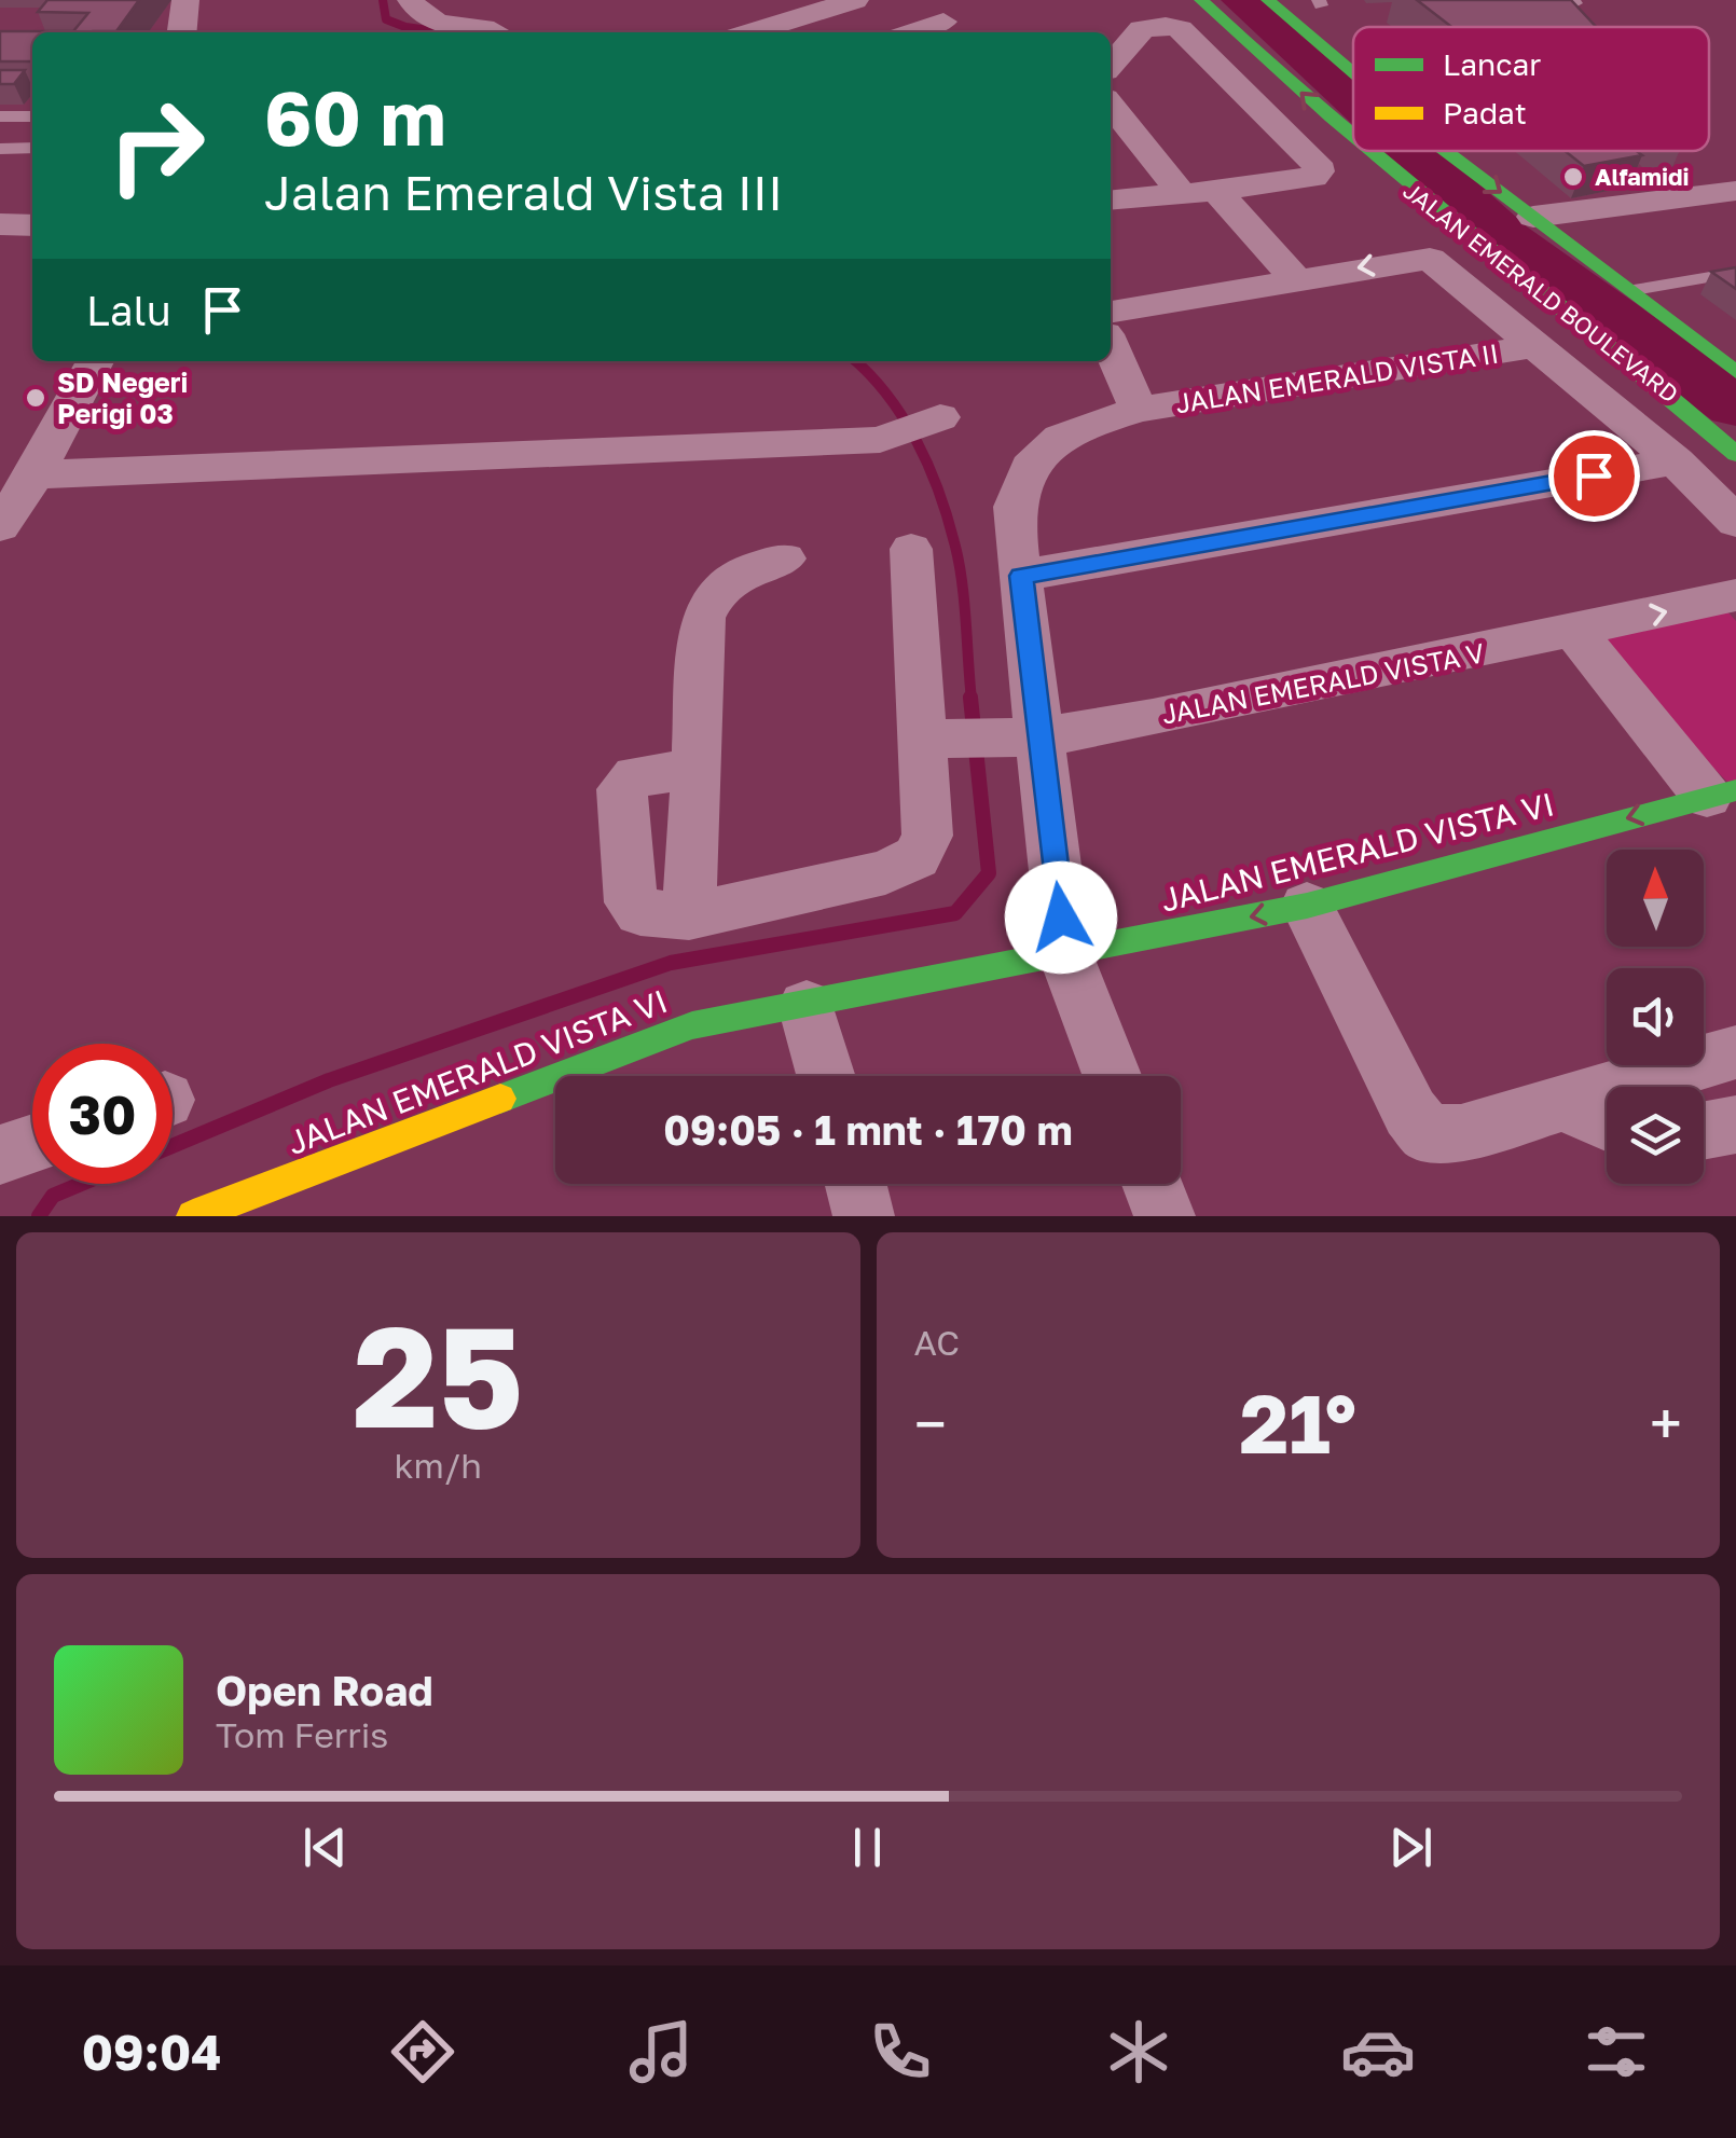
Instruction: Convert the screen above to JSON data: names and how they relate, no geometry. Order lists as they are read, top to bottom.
{
  "streets": {
    "main road": ["JALAN EMERALD BOULEVARD", "JALAN EMERALD VISTA VI"],
    "street": ["JALAN EMERALD VISTA II", "JALAN EMERALD VISTA V"]
  },
  "crossings": [
    ["JALAN EMERALD VISTA II", "JALAN EMERALD VISTA V"],
    ["JALAN EMERALD VISTA II", "JALAN EMERALD VISTA VI"]
  ],
  "one_way": ["JALAN EMERALD VISTA VI"],
  "places": ["Alfamidi", "SD Negeri Perigi 03"],
  "legend": ["Lancar", "Padat"],
  "north": "top",
  "page": {
    "turn": ["60 m", "Jalan Emerald Vista III"],
    "then": "Lalu",
    "limit": "30",
    "trip": "09:05 · 1 mnt · 170 m",
    "tile": [
      ["25", "km/h"],
      "AC"
    ],
    "heat": ["−", "21°", "+"],
    "song": ["Open Road", "Tom Ferris"],
    "tabs": "09:04"
  }
}
